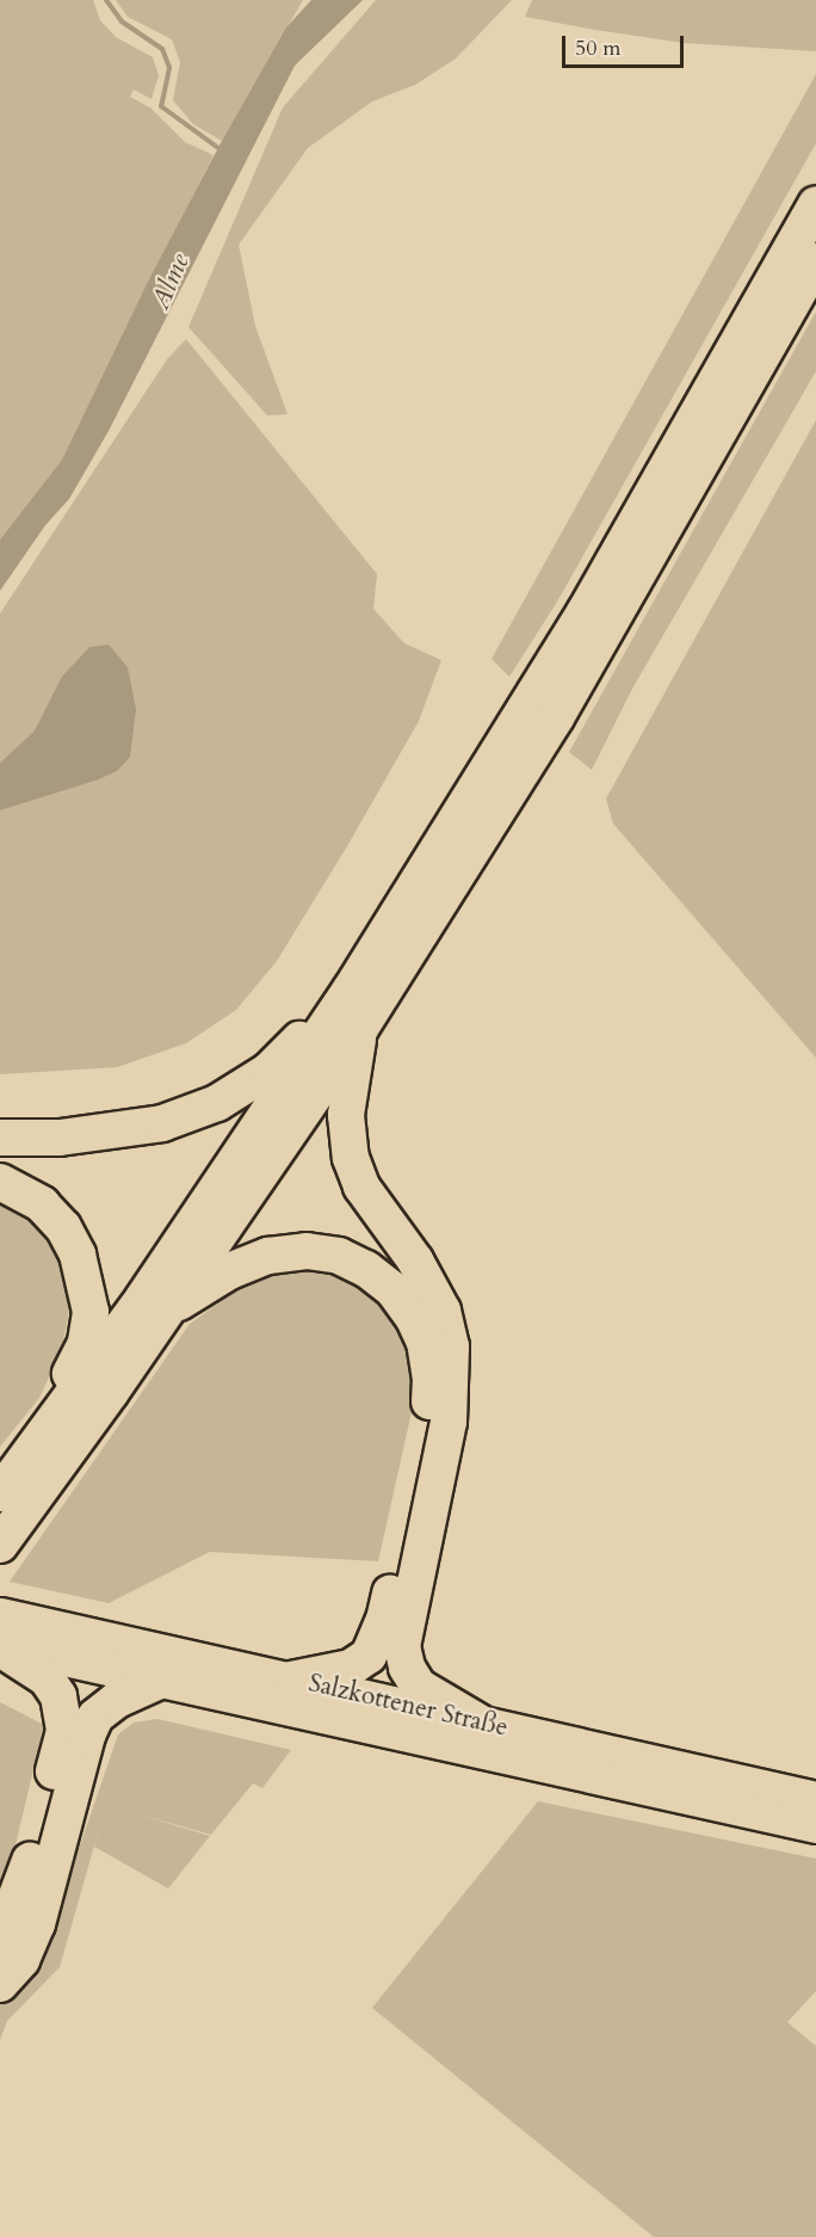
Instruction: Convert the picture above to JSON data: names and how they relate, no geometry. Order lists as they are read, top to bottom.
{
  "streets": {
    "highway": ["Salzkottener Straße"]
  },
  "water": ["Alme"],
  "scale_bar": "50 m"
}
